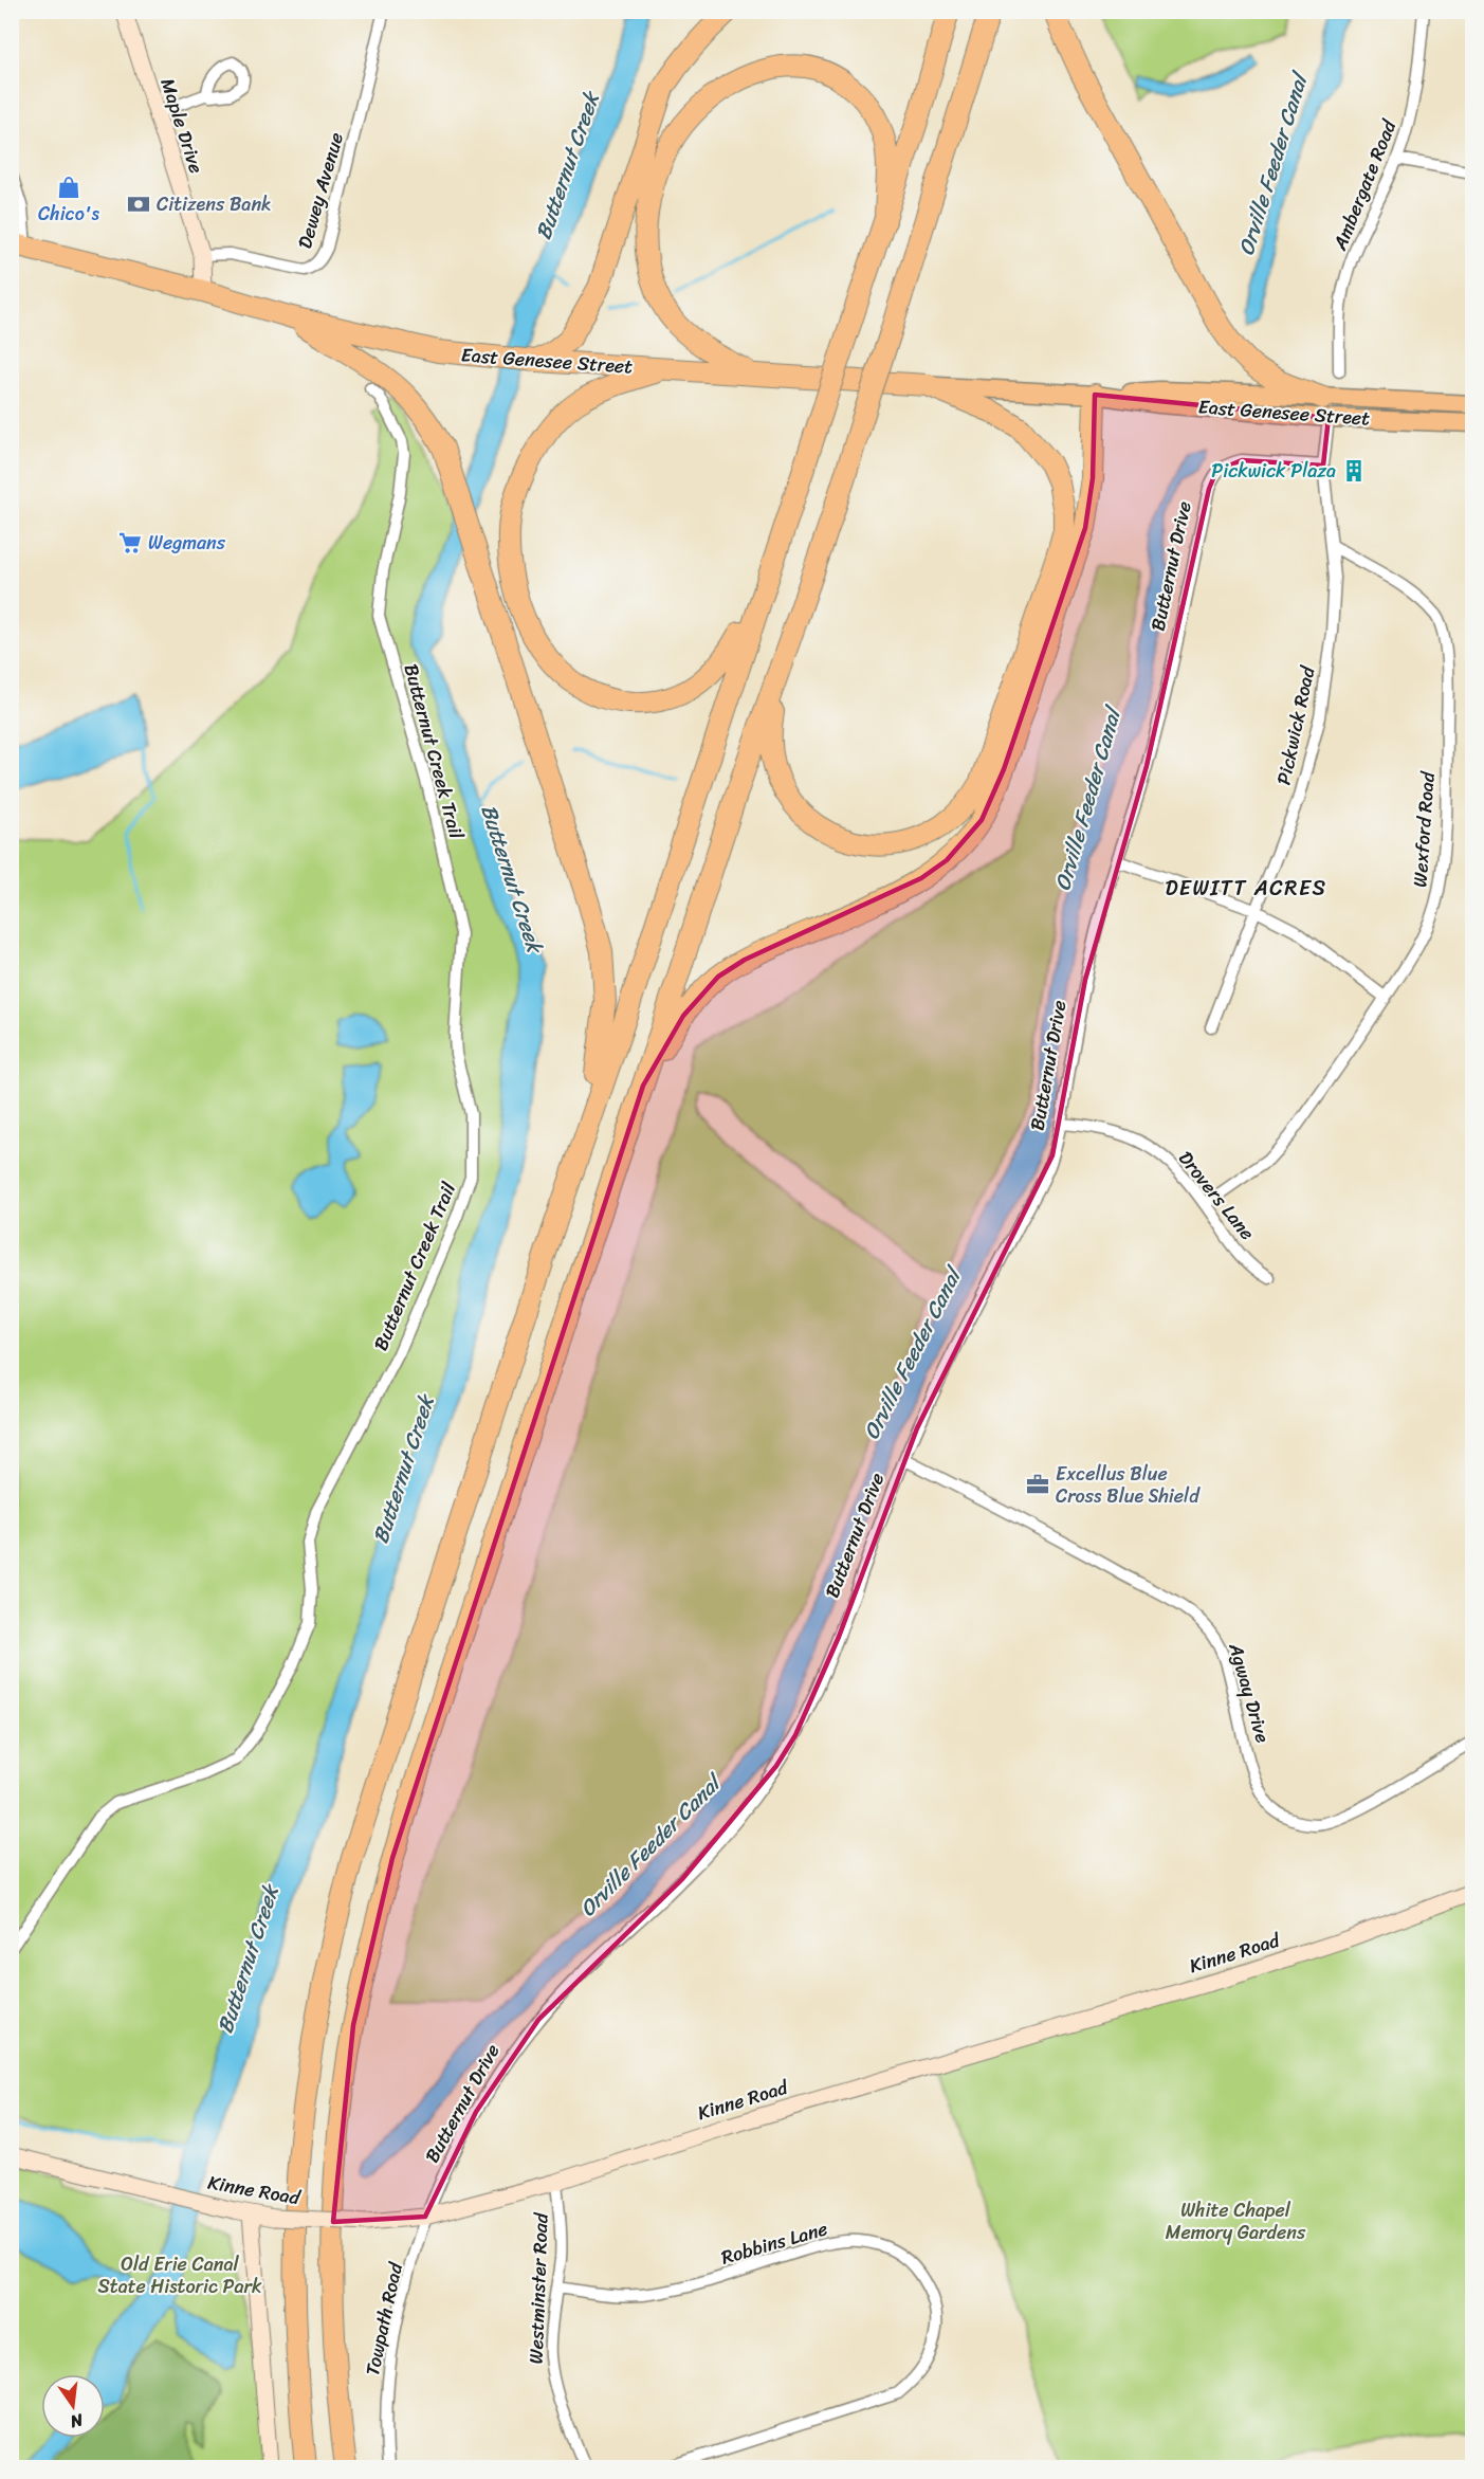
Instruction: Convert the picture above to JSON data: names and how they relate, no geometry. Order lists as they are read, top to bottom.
{
  "streets": {
    "highway": ["East Genesee Street"],
    "street": [
      "Maple Drive",
      "Ambergate Road",
      "Dewey Avenue",
      "Butternut Drive",
      "Pickwick Road",
      "Butternut Creek Trail",
      "Wexford Road",
      "Drovers Lane",
      "Agway Drive",
      "Kinne Road",
      "Robbins Lane",
      "Westminster Road",
      "Towpath Road"
    ]
  },
  "crossings": [
    ["Maple Drive", "Dewey Avenue"],
    ["Maple Drive", "East Genesee Street"],
    ["East Genesee Street", "Pickwick Road"],
    ["Butternut Drive", "Pickwick Road"],
    ["Butternut Drive", "Drovers Lane"],
    ["Butternut Drive", "Agway Drive"],
    ["Butternut Drive", "Kinne Road"],
    ["Butternut Drive", "Towpath Road"],
    ["Pickwick Road", "Wexford Road"],
    ["Wexford Road", "Drovers Lane"],
    ["Kinne Road", "Westminster Road"],
    ["Kinne Road", "Towpath Road"],
    ["Robbins Lane", "Westminster Road"]
  ],
  "districts": ["DEWITT ACRES"],
  "water": ["Orville Feeder Canal", "Butternut Creek"],
  "parks": ["White Chapel Memory Gardens", "Old Erie Canal State Historic Park"],
  "places": {
    "shop": ["Chico's"],
    "bank": ["Citizens Bank"],
    "building": ["Pickwick Plaza"],
    "supermarket": ["Wegmans"],
    "office": ["Excellus Blue Cross Blue Shield"]
  },
  "north": "bottom"
}
